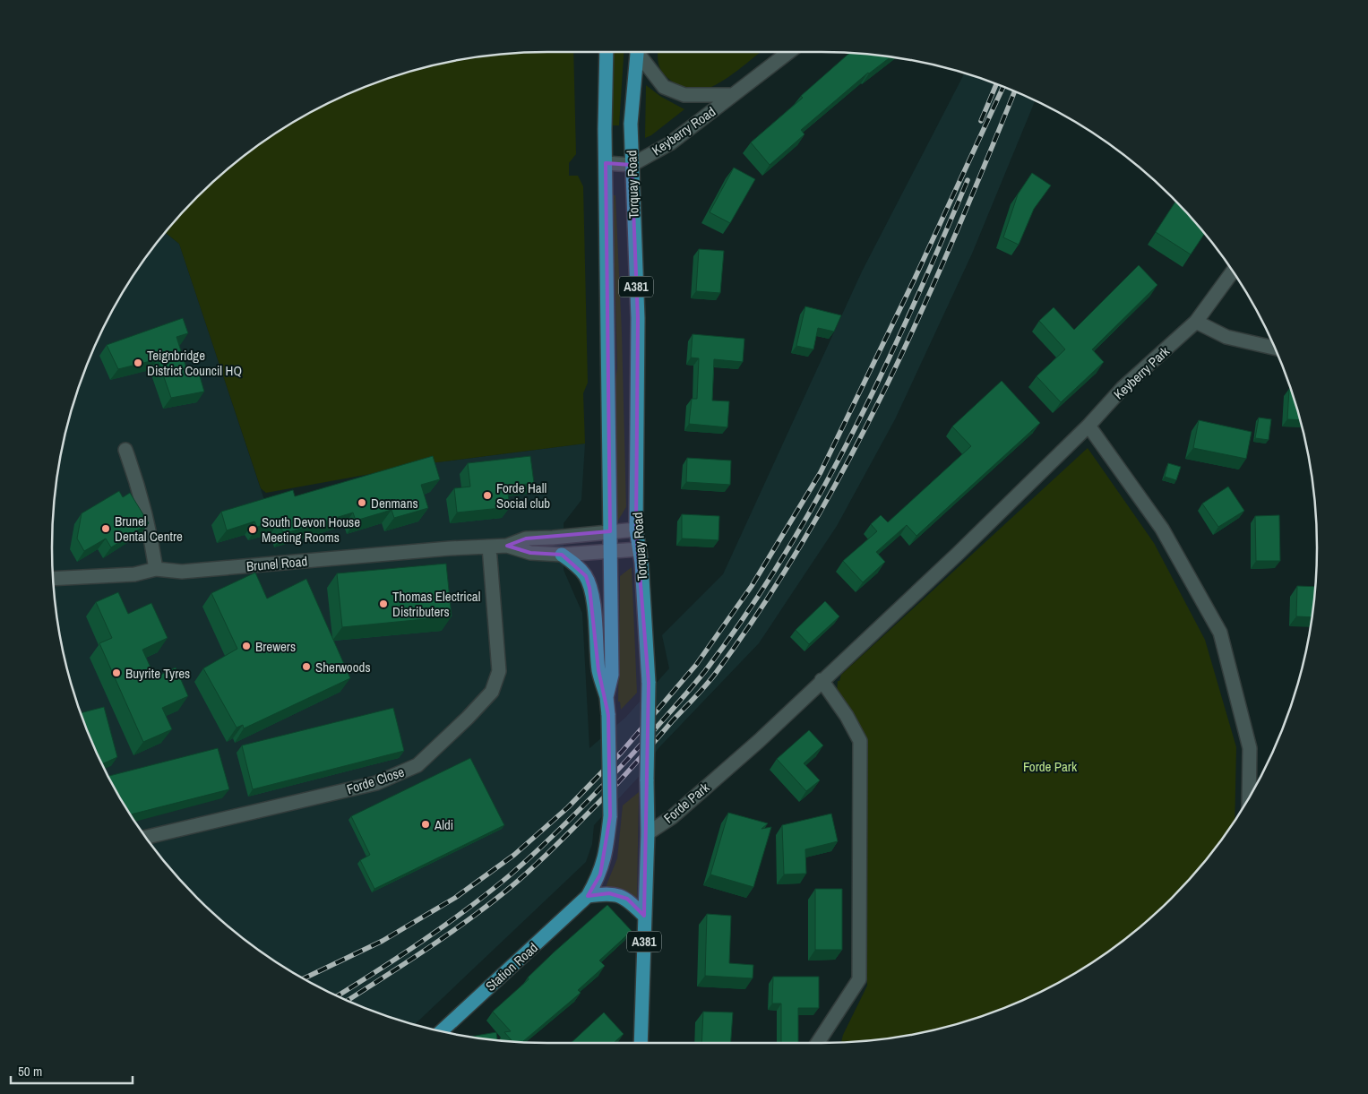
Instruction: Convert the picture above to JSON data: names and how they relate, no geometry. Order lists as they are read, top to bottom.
{
  "streets": {
    "main road": ["Torquay Road", "A381", "Station Road"],
    "street": [
      "Keyberry Road",
      "Keyberry Park",
      "Brunel Road",
      "Forde Close",
      "Forde Park"
    ]
  },
  "crossings": [
    ["Keyberry Road", "Torquay Road"],
    ["Torquay Road", "A381"],
    ["Torquay Road", "Brunel Road"],
    ["Torquay Road", "Forde Park"],
    ["Torquay Road", "Station Road"],
    ["A381", "Brunel Road"],
    ["A381", "Station Road"],
    ["Keyberry Park", "Forde Park"],
    ["Brunel Road", "Forde Close"]
  ],
  "parks": ["Forde Park"],
  "places": [
    "Teignbridge District Council HQ",
    "Forde Hall Social club",
    "Denmans",
    "Brunel Dental Centre",
    "South Devon House Meeting Rooms",
    "Thomas Electrical Distributers",
    "Brewers",
    "Sherwoods",
    "Buyrite Tyres",
    "Aldi"
  ],
  "scale_bar": "50 m"
}
